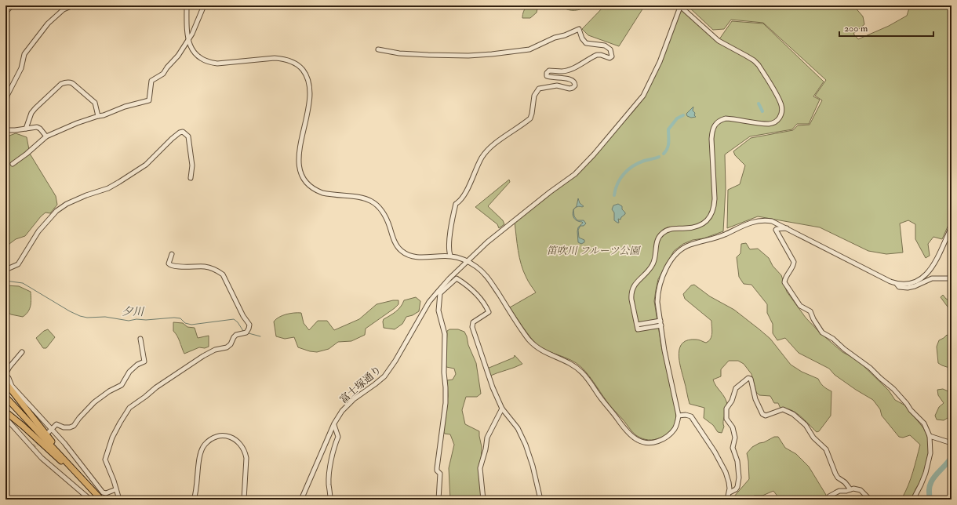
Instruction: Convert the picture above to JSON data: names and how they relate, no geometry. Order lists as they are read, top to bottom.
{
  "streets": {
    "street": ["富士塚通り"]
  },
  "water": ["夕川"],
  "parks": ["笛吹川 フルーツ公園"],
  "scale_bar": "200 m"
}
